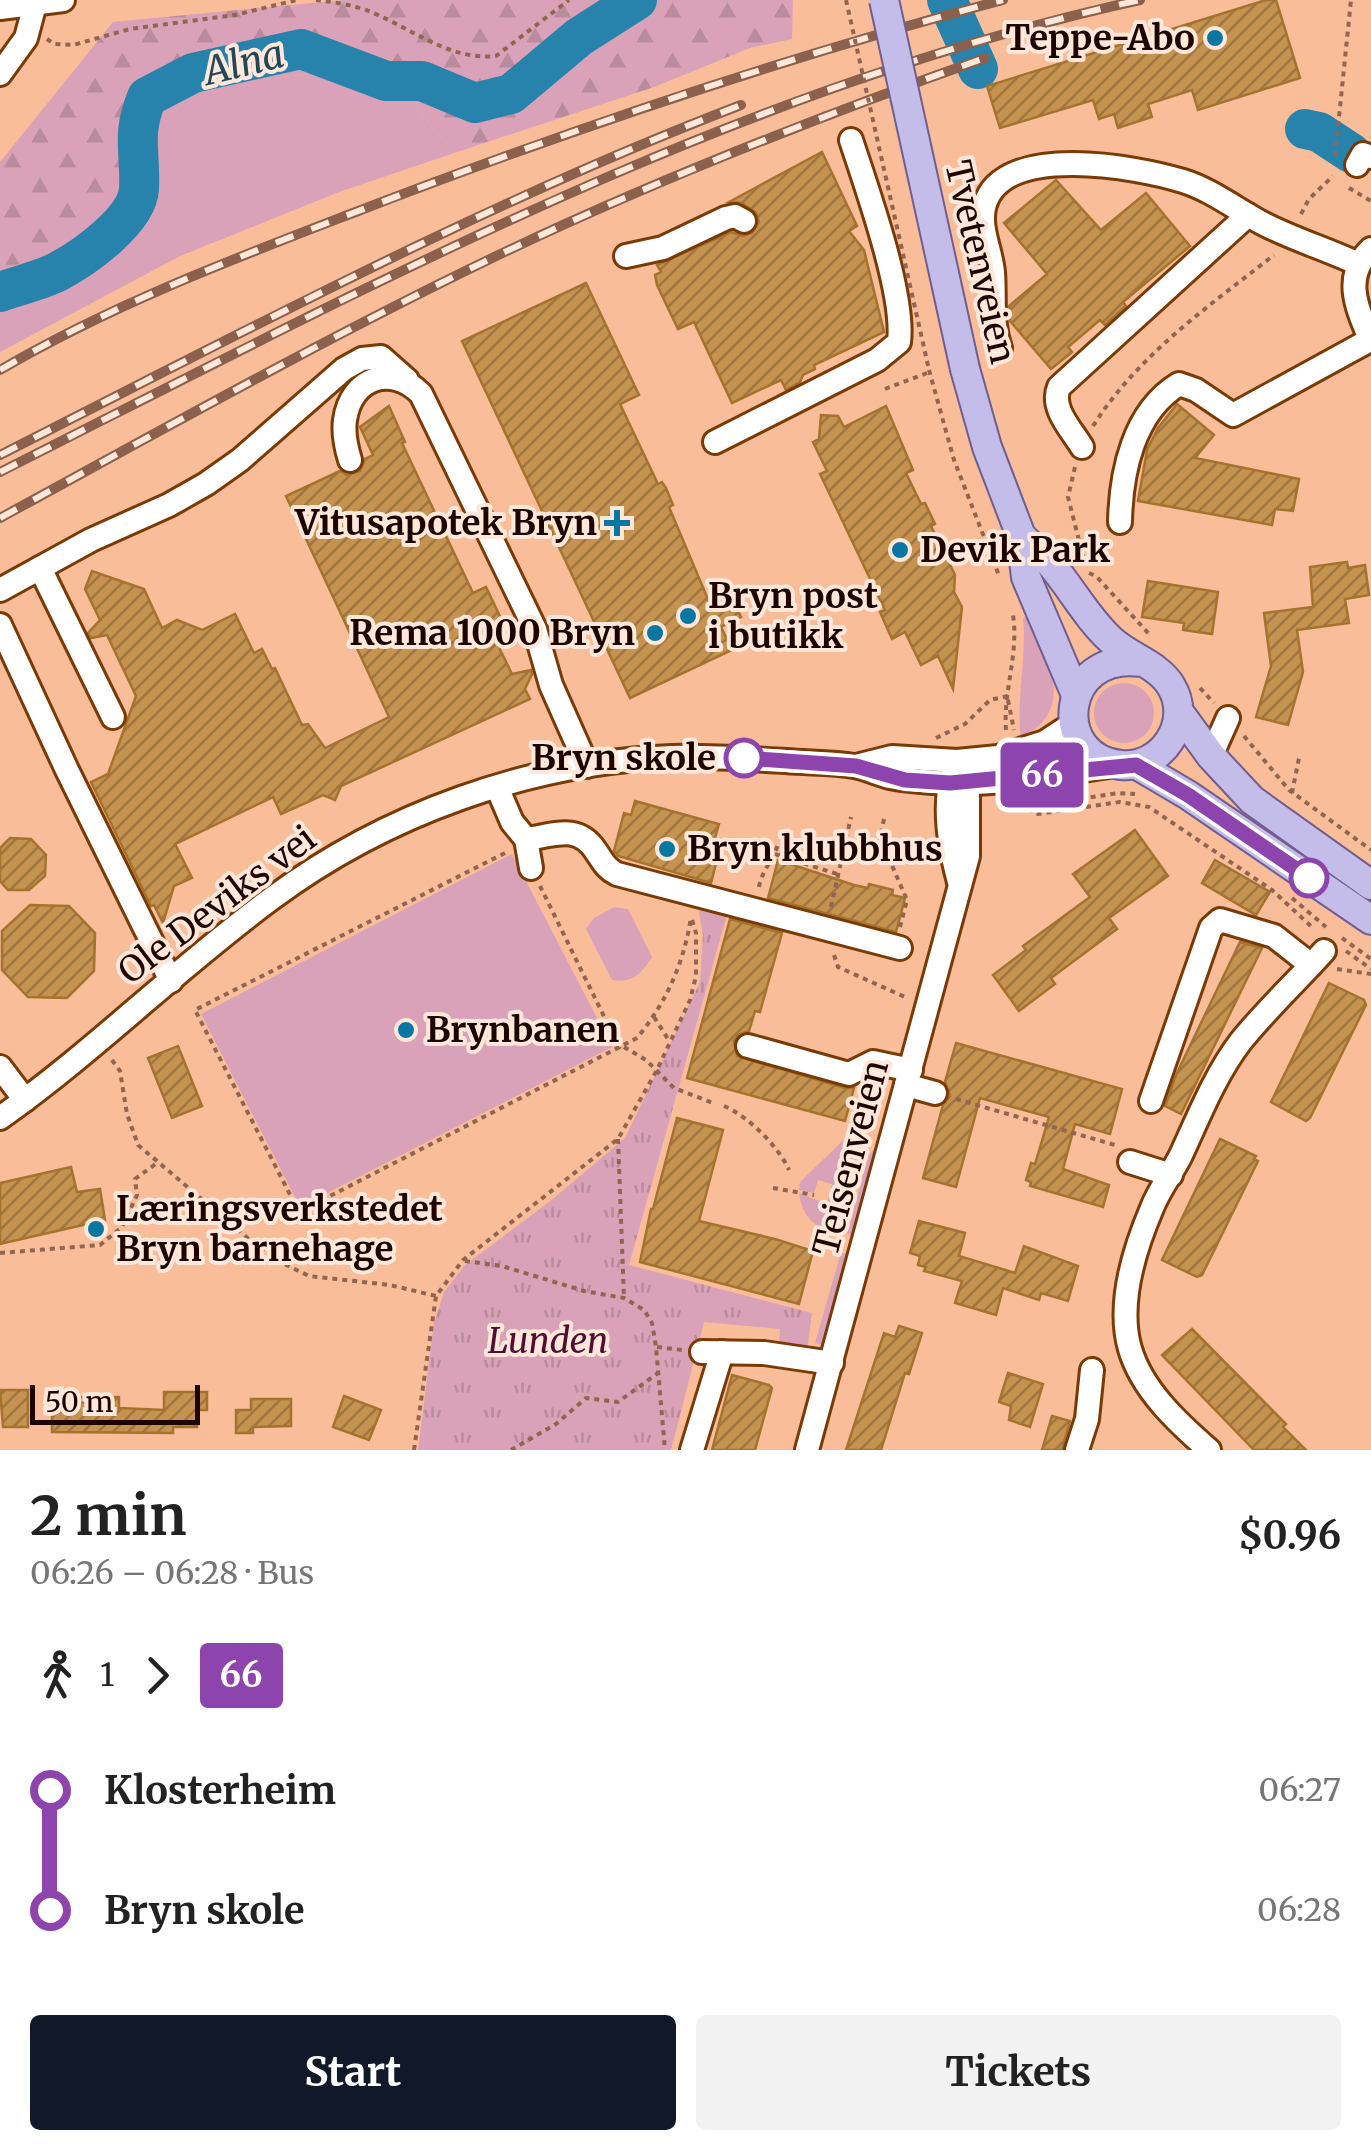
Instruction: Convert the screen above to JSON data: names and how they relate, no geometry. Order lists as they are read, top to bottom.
{
  "streets": {
    "main road": ["Tvetenveien"],
    "street": ["Ole Deviks vei", "Teisenveien"]
  },
  "crossings": [
    ["Tvetenveien", "Ole Deviks vei"],
    ["Ole Deviks vei", "Teisenveien"]
  ],
  "water": ["Alna"],
  "parks": ["Lunden"],
  "places": {
    "other": [
      "Teppe-Abo",
      "Devik Park",
      "Bryn post i butikk",
      "Rema 1000 Bryn",
      "Bryn skole",
      "Bryn klubbhus",
      "Brynbanen",
      "Læringsverkstedet Bryn barnehage"
    ],
    "health": ["Vitusapotek Bryn"]
  },
  "lines": ["bus line 66"],
  "scale_bar": "50 m",
  "page": {
    "on_map": "66",
    "scale": "50 m",
    "heading": ["2 min", "06:26 – 06:28 · Bus", "$0.96"],
    "legs": ["1", "66"],
    "list": [
      {
        "name": "Klosterheim",
        "value": "06:27"
      },
      {
        "name": "Bryn skole",
        "value": "06:28"
      }
    ],
    "buttons": ["Start", "Tickets"]
  }
}
